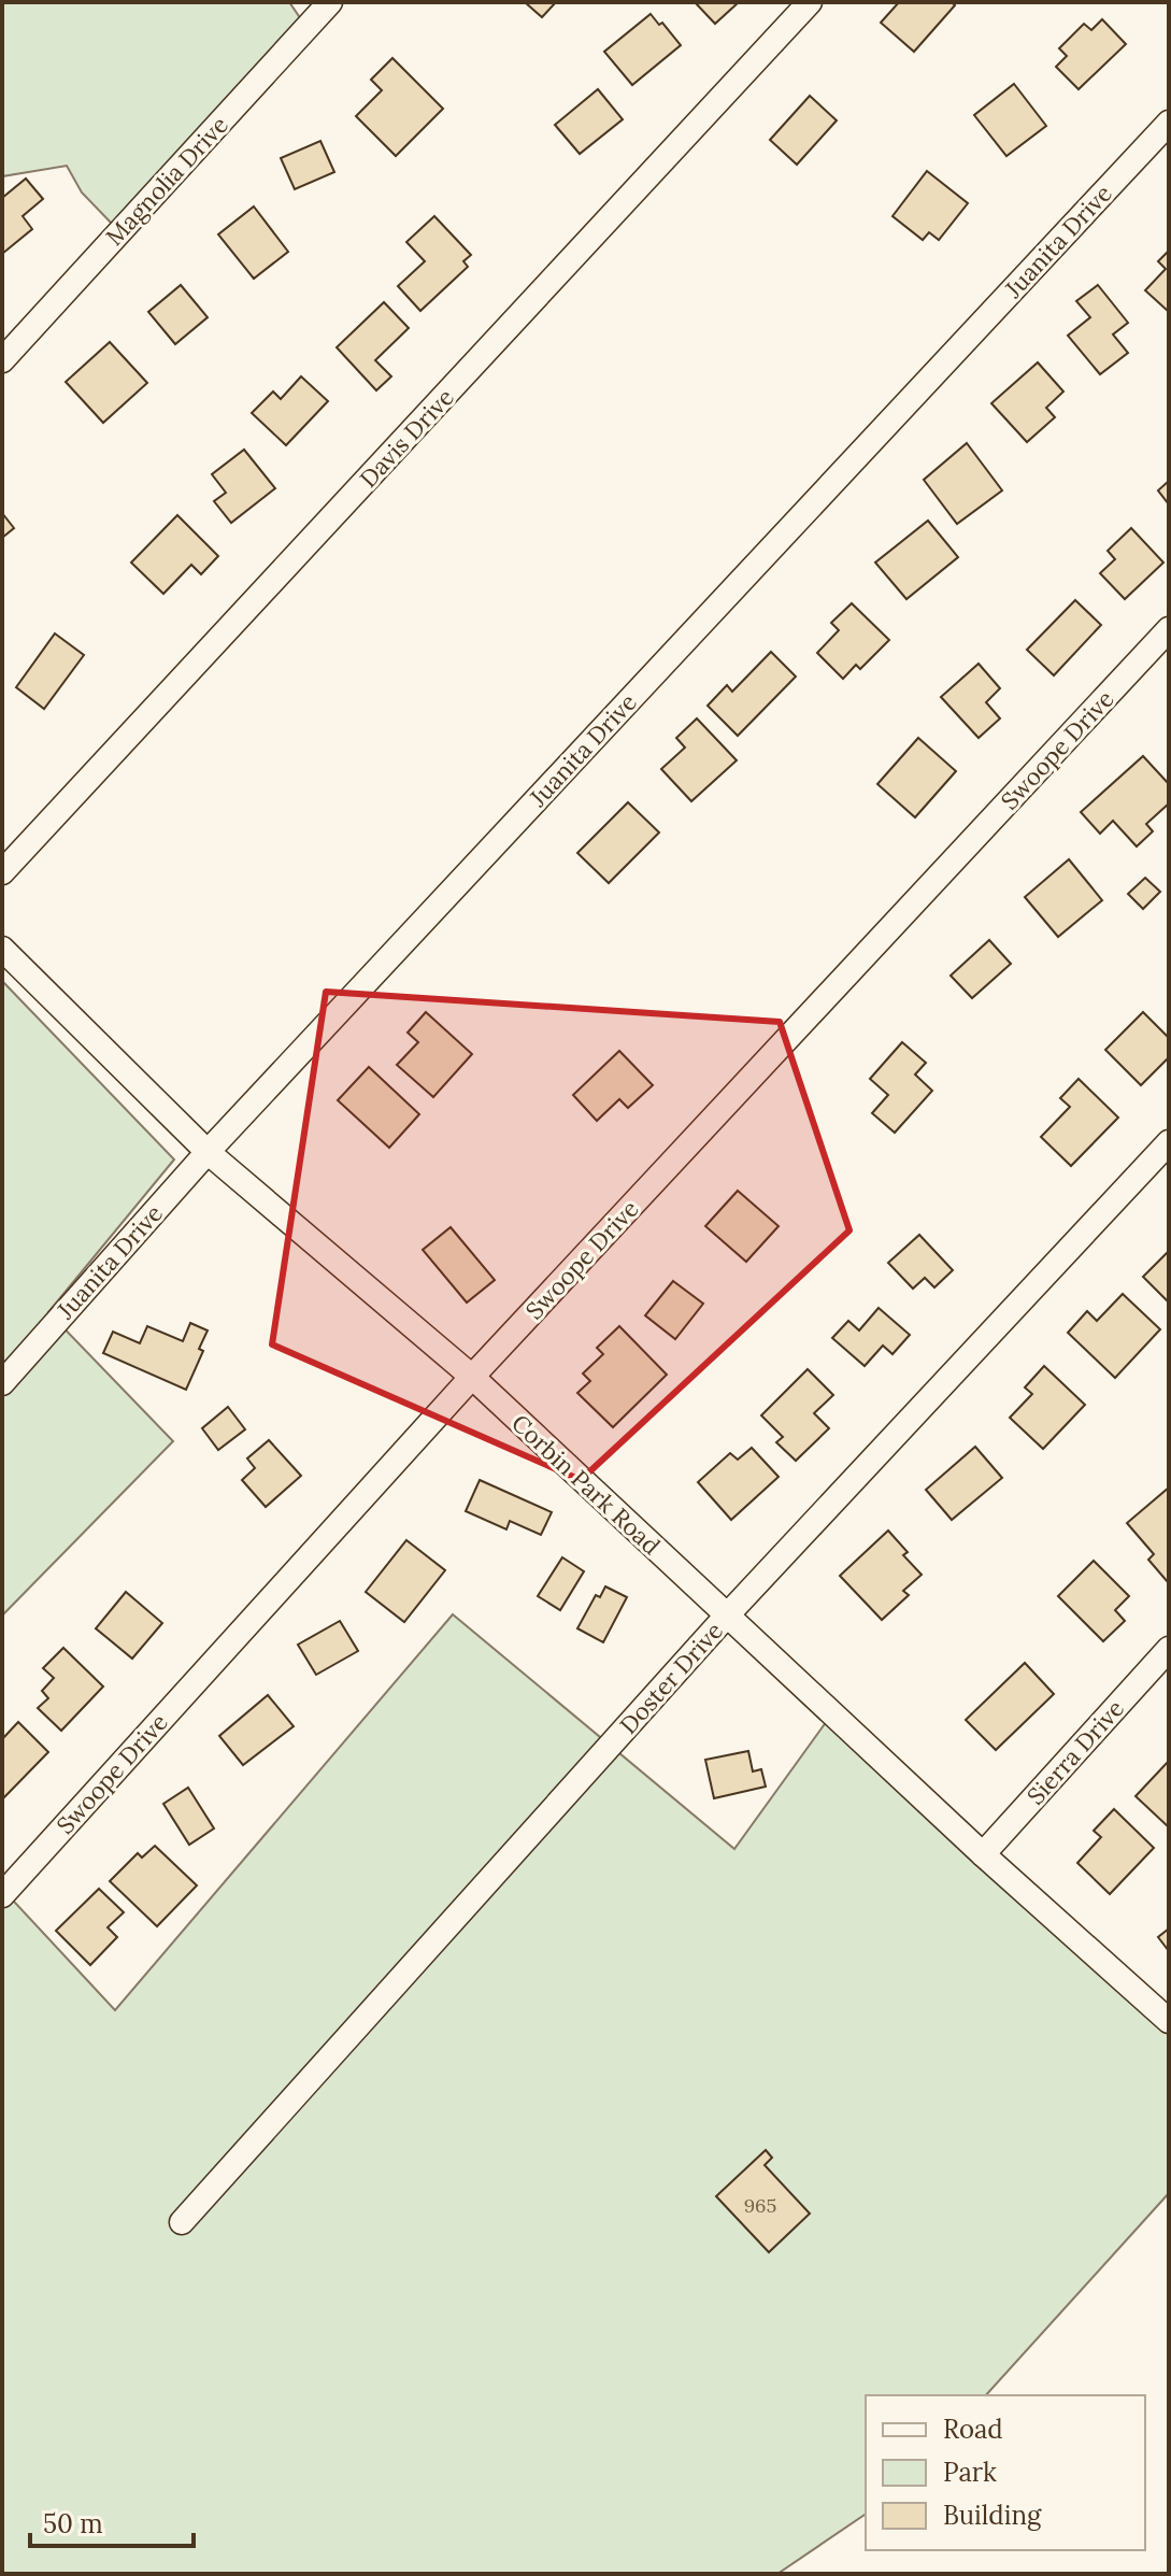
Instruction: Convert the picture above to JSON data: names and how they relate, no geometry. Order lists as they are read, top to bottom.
{
  "streets": {
    "street": [
      "Magnolia Drive",
      "Juanita Drive",
      "Davis Drive",
      "Swoope Drive",
      "Corbin Park Road",
      "Doster Drive",
      "Sierra Drive"
    ]
  },
  "crossings": [
    ["Juanita Drive", "Corbin Park Road"],
    ["Swoope Drive", "Corbin Park Road"],
    ["Corbin Park Road", "Doster Drive"],
    ["Corbin Park Road", "Sierra Drive"]
  ],
  "house_numbers": ["965"],
  "legend": ["Road", "Park", "Building"],
  "scale_bar": "50 m"
}
